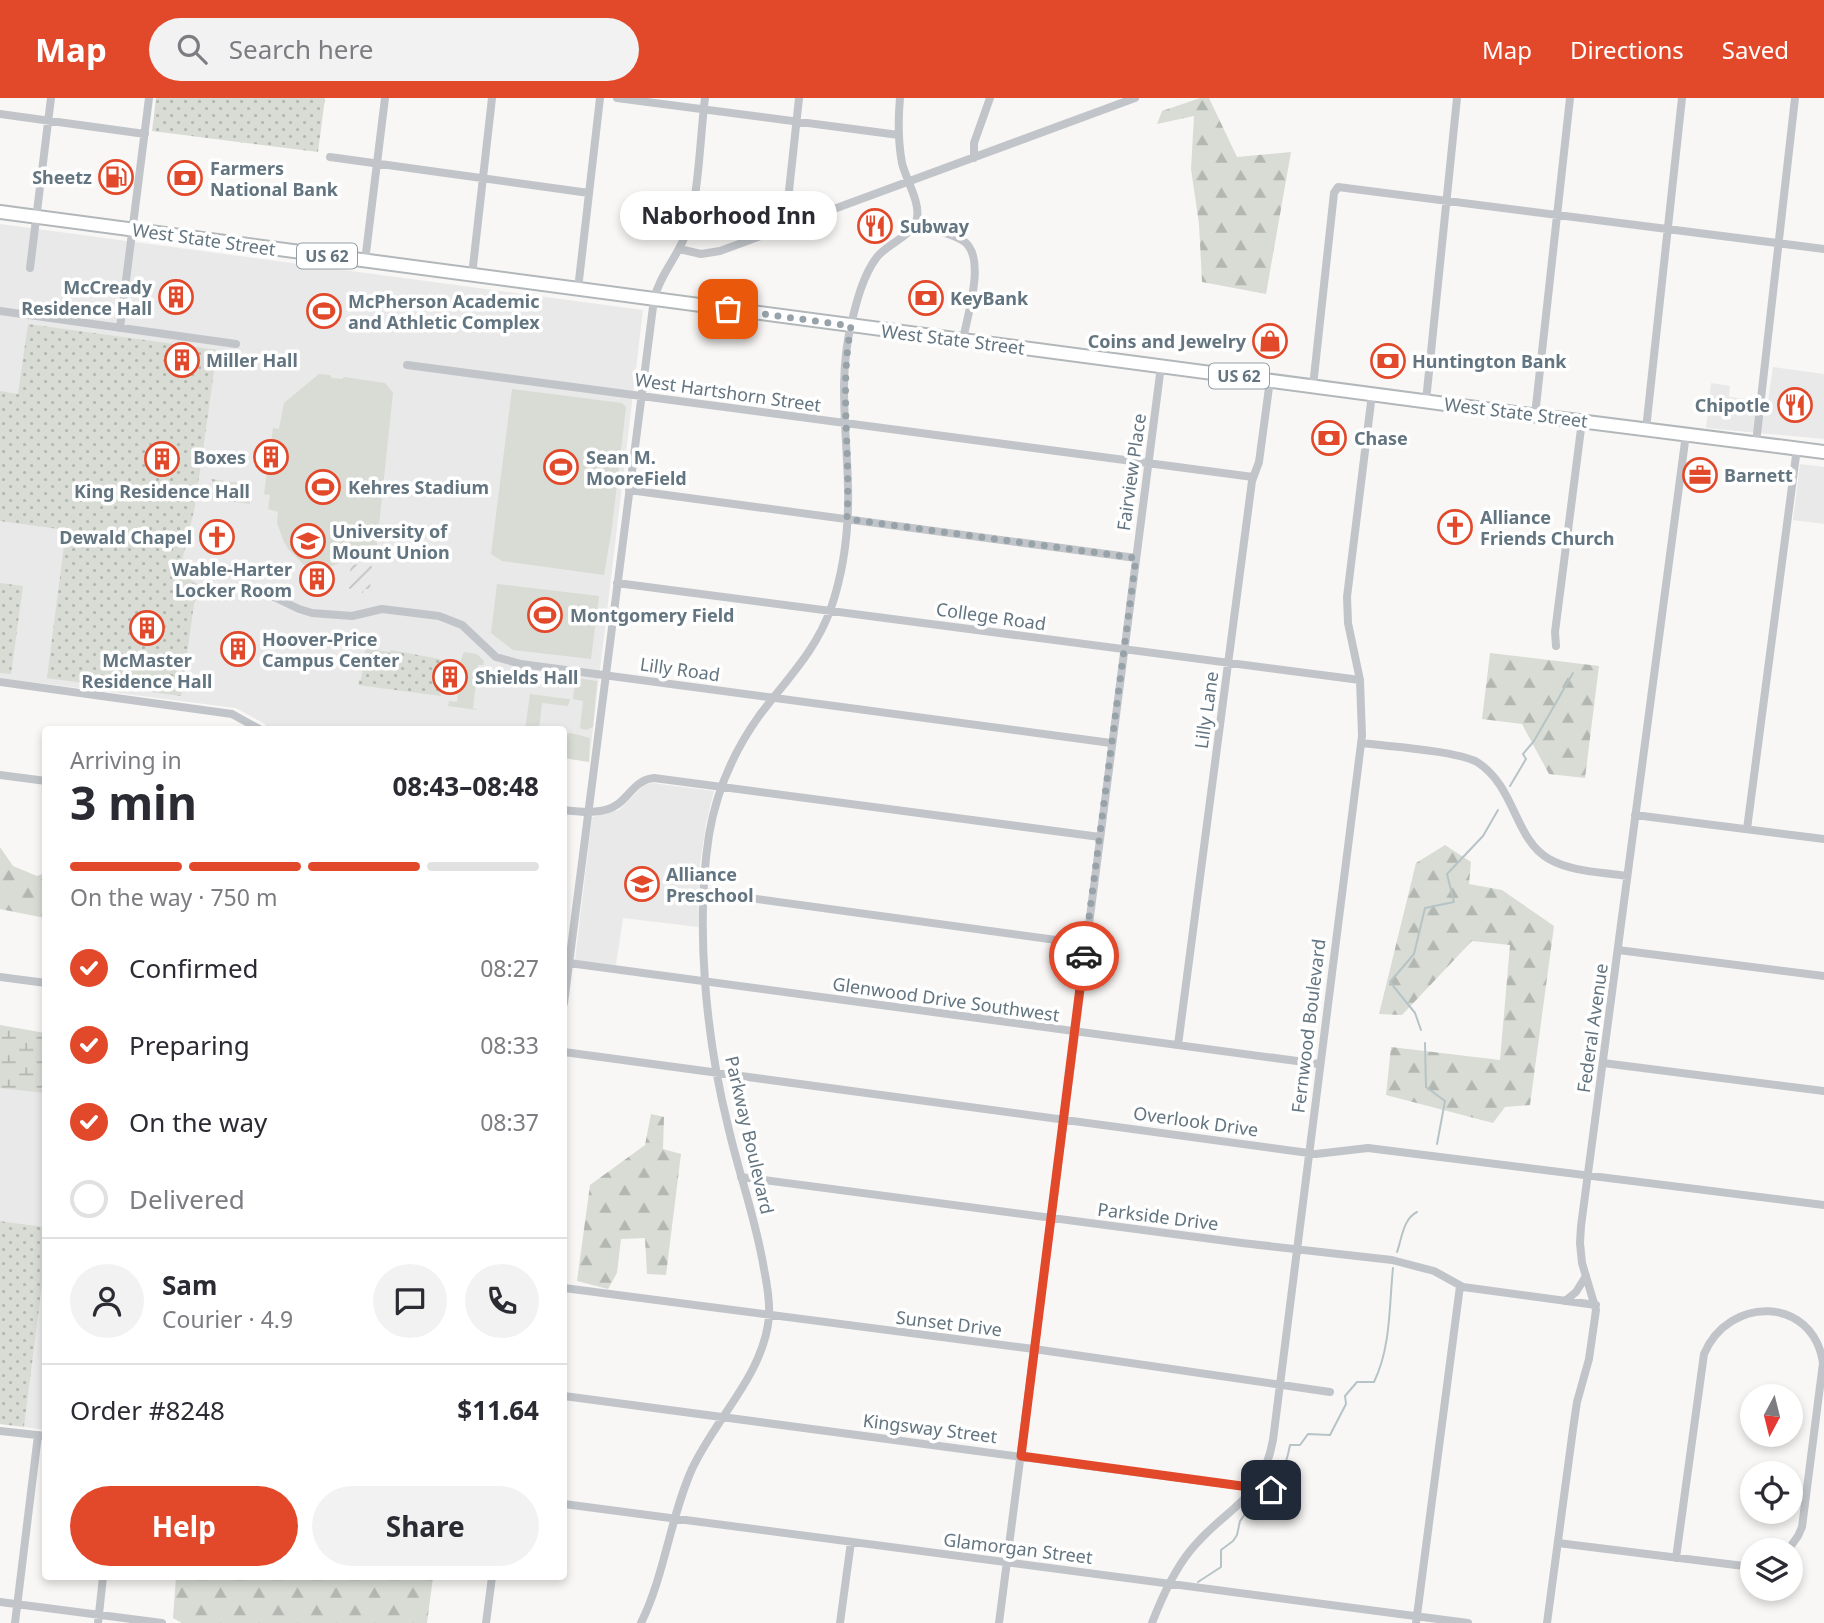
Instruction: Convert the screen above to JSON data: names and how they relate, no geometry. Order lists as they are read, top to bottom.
{
  "streets": {
    "highway": ["West State Street", "US 62"],
    "street": [
      "West Hartshorn Street",
      "Fairview Place",
      "College Road",
      "Lilly Road",
      "Lilly Lane",
      "Glenwood Drive Southwest",
      "Fernwood Boulevard",
      "Federal Avenue",
      "Overlook Drive",
      "Parkway Boulevard",
      "Parkside Drive",
      "Sunset Drive",
      "Kingsway Street",
      "Glamorgan Street"
    ]
  },
  "crossings": [
    ["West State Street", "Fairview Place"],
    ["West State Street", "Lilly Lane"],
    ["West State Street", "Fernwood Boulevard"],
    ["West State Street", "Federal Avenue"],
    ["West State Street", "Parkway Boulevard"],
    ["West Hartshorn Street", "Fairview Place"],
    ["West Hartshorn Street", "Lilly Lane"],
    ["West Hartshorn Street", "Parkway Boulevard"],
    ["Fairview Place", "College Road"],
    ["Fairview Place", "Lilly Road"],
    ["Fairview Place", "Glenwood Drive Southwest"],
    ["Fairview Place", "Overlook Drive"],
    ["Fairview Place", "Parkside Drive"],
    ["Fairview Place", "Sunset Drive"],
    ["Fairview Place", "Kingsway Street"],
    ["Fairview Place", "Glamorgan Street"],
    ["College Road", "Lilly Lane"],
    ["College Road", "Fernwood Boulevard"],
    ["College Road", "Parkway Boulevard"],
    ["Lilly Road", "Parkway Boulevard"],
    ["Lilly Lane", "Glenwood Drive Southwest"],
    ["Glenwood Drive Southwest", "Fernwood Boulevard"],
    ["Glenwood Drive Southwest", "Parkway Boulevard"],
    ["Fernwood Boulevard", "Overlook Drive"],
    ["Fernwood Boulevard", "Parkside Drive"],
    ["Fernwood Boulevard", "Sunset Drive"],
    ["Fernwood Boulevard", "Kingsway Street"],
    ["Fernwood Boulevard", "Glamorgan Street"],
    ["Federal Avenue", "Overlook Drive"],
    ["Federal Avenue", "Parkside Drive"],
    ["Overlook Drive", "Parkway Boulevard"],
    ["Parkway Boulevard", "Parkside Drive"],
    ["Parkway Boulevard", "Sunset Drive"],
    ["Parkway Boulevard", "Kingsway Street"],
    ["Parkway Boulevard", "Glamorgan Street"]
  ],
  "places": {
    "fuel station": ["Sheetz"],
    "bank": [
      "Farmers National Bank",
      "KeyBank",
      "Huntington Bank",
      "Chase"
    ],
    "restaurant": ["Subway", "Chipotle"],
    "building": [
      "McCready Residence Hall",
      "Miller Hall",
      "Boxes",
      "King Residence Hall",
      "Wable-Harter Locker Room",
      "McMaster Residence Hall",
      "Hoover-Price Campus Center",
      "Shields Hall"
    ],
    "other": ["Naborhood Inn"],
    "sports": [
      "McPherson Academic and Athletic Complex",
      "Sean M. MooreField",
      "Kehres Stadium",
      "Montgomery Field"
    ],
    "shop": ["Coins and Jewelry"],
    "office": ["Barnett"],
    "church": ["Alliance Friends Church", "Dewald Chapel"],
    "school or university": ["University of Mount Union", "Alliance Preschool"]
  },
  "north": "bottom",
  "page": {
    "header": "Map",
    "search": "Search here",
    "nav": ["Map", "Directions", "Saved"],
    "bubble": "Naborhood Inn",
    "heading": ["3 min", "Arriving in", "08:43–08:48"],
    "panel": [
      "Sam",
      "Courier · 4.9",
      "Order #8248",
      "$11.64"
    ],
    "bar": "On the way · 750 m",
    "list": [
      ["Confirmed", "08:27"],
      ["Preparing", "08:33"],
      ["On the way", "08:37"],
      "Delivered"
    ],
    "buttons": ["Help", "Share"]
  }
}
